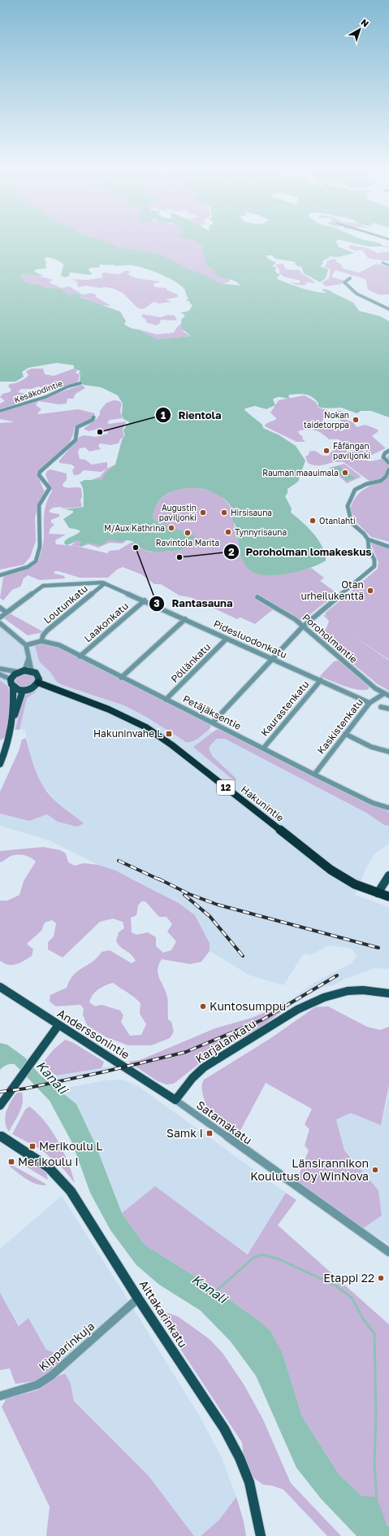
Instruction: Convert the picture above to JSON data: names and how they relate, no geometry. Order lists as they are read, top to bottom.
{
  "streets": {
    "highway": ["12", "Hakunintie"],
    "main road": ["Anderssonintie", "Karjalankatu", "Aittakarinkatu"],
    "street": [
      "Kesäkodintie",
      "Loutunkatu",
      "Laakonkatu",
      "Poroholmantie",
      "Pidesluodonkatu",
      "Pöllänkatu",
      "Kaurastenkatu",
      "Petäjäksentie",
      "Kaskistenkatu",
      "Satamakatu",
      "Kipparinkuja"
    ]
  },
  "crossings": [
    ["Loutunkatu", "Pidesluodonkatu"],
    ["Loutunkatu", "Petäjäksentie"],
    ["Laakonkatu", "Pidesluodonkatu"],
    ["Laakonkatu", "Petäjäksentie"],
    ["Poroholmantie", "Kaskistenkatu"],
    ["Pidesluodonkatu", "Pöllänkatu"],
    ["Pidesluodonkatu", "Kaurastenkatu"],
    ["Pidesluodonkatu", "Kaskistenkatu"],
    ["Pöllänkatu", "Petäjäksentie"],
    ["Kaurastenkatu", "Petäjäksentie"],
    ["Petäjäksentie", "Kaskistenkatu"],
    ["Anderssonintie", "Karjalankatu"],
    ["Anderssonintie", "Satamakatu"],
    ["Karjalankatu", "Satamakatu"],
    ["Aittakarinkatu", "Kipparinkuja"]
  ],
  "water": ["Kanali"],
  "places": {
    "other": [
      "Nokan taidetorppa",
      "Rientola",
      "Fåfängan paviljonki",
      "Rauman maauimala",
      "Augustin paviljonki",
      "Hirsisauna",
      "Otanlahti",
      "M/Aux Kathrina",
      "Tynnyrisauna",
      "Ravintola Marita",
      "Rantasauna",
      "Poroholman lomakeskus",
      "Otan urheilukenttä",
      "Kuntosumppu",
      "Länsirannikon Koulutus Oy WinNova",
      "Etappi 22"
    ],
    "transit": [
      "Hakuninvahe L",
      "Samk I",
      "Merikoulu L",
      "Merikoulu I"
    ]
  },
  "north": "top right"
}
